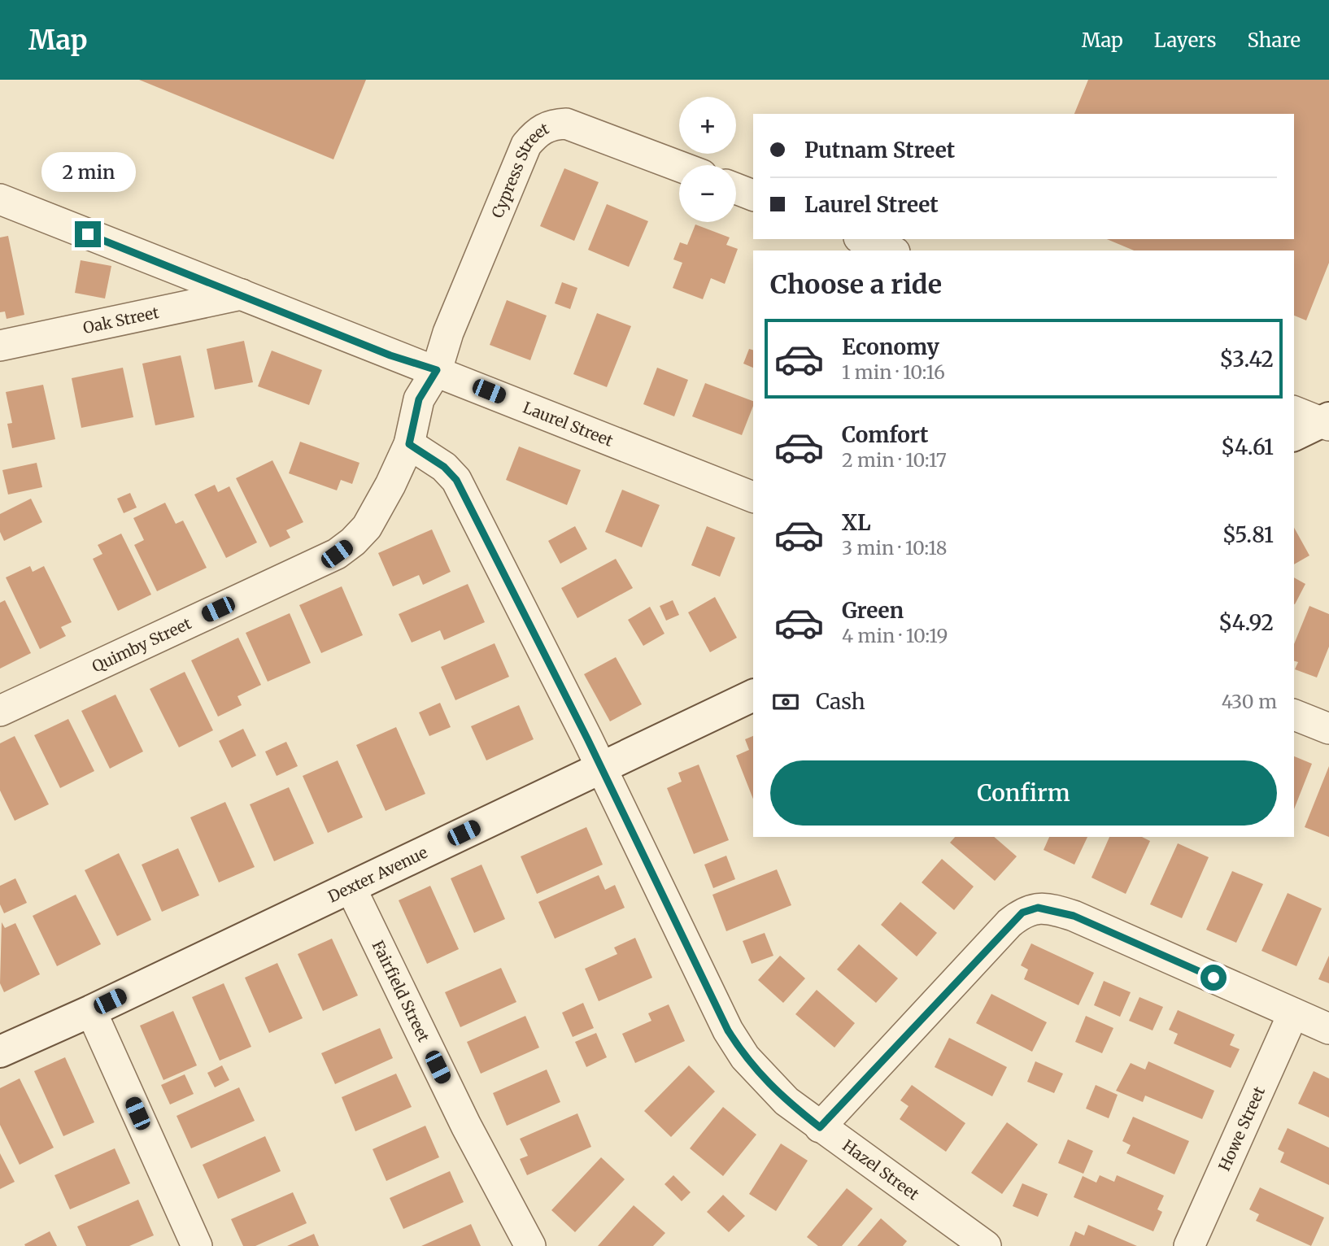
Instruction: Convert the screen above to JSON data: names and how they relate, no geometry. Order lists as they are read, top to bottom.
{
  "streets": {
    "street": [
      "Cypress Street",
      "Oak Street",
      "Laurel Street",
      "Quimby Street",
      "Dexter Avenue",
      "Fairfield Street",
      "Howe Street",
      "Hazel Street"
    ]
  },
  "crossings": [
    ["Cypress Street", "Laurel Street"],
    ["Cypress Street", "Quimby Street"],
    ["Oak Street", "Laurel Street"],
    ["Laurel Street", "Quimby Street"],
    ["Quimby Street", "Hazel Street"],
    ["Dexter Avenue", "Fairfield Street"],
    ["Dexter Avenue", "Hazel Street"]
  ],
  "page": {
    "header": "Map",
    "nav": ["Map", "Layers", "Share"],
    "map_buttons": ["+", "−"],
    "banner": ["Putnam Street", "Laurel Street"],
    "bubble": "2 min",
    "heading": "Choose a ride",
    "list": [
      {
        "name": "Economy",
        "note": "1 min · 10:16",
        "value": "$3.42"
      },
      {
        "name": "Comfort",
        "note": "2 min · 10:17",
        "value": "$4.61"
      },
      {
        "name": "XL",
        "note": "3 min · 10:18",
        "value": "$5.81"
      },
      {
        "name": "Green",
        "note": "4 min · 10:19",
        "value": "$4.92"
      }
    ],
    "pay": ["Cash", "430 m"],
    "buttons": "Confirm"
  }
}
